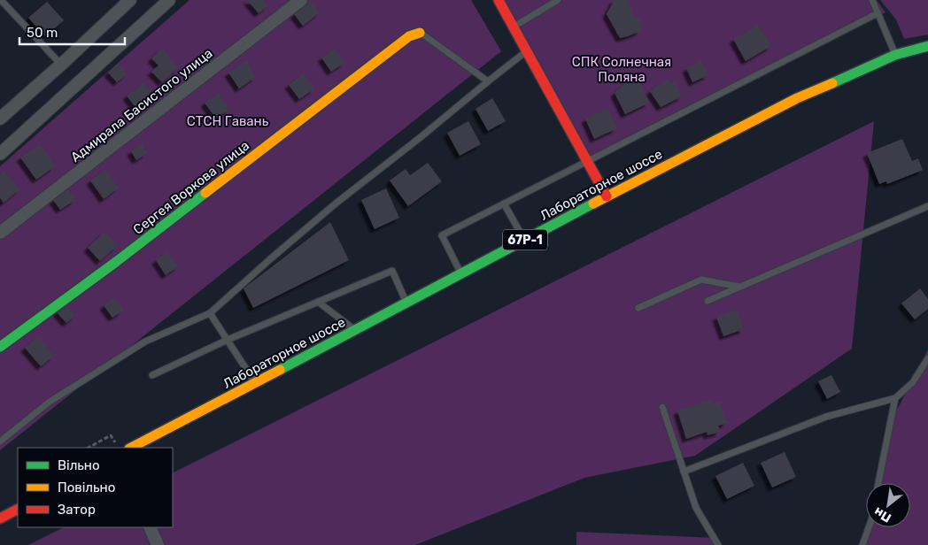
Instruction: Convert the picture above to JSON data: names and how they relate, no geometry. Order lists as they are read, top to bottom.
{
  "streets": {
    "main road": ["Лабораторное шоссе", "Сергея Воркова улица", "67Р-1"],
    "street": ["Адмирала Басистого улица"]
  },
  "parks": ["СПК Солнечная Поляна", "СТСН Гавань"],
  "legend": ["Вільно", "Повільно", "Затор"],
  "scale_bar": "50 m",
  "north": "bottom left"
}
